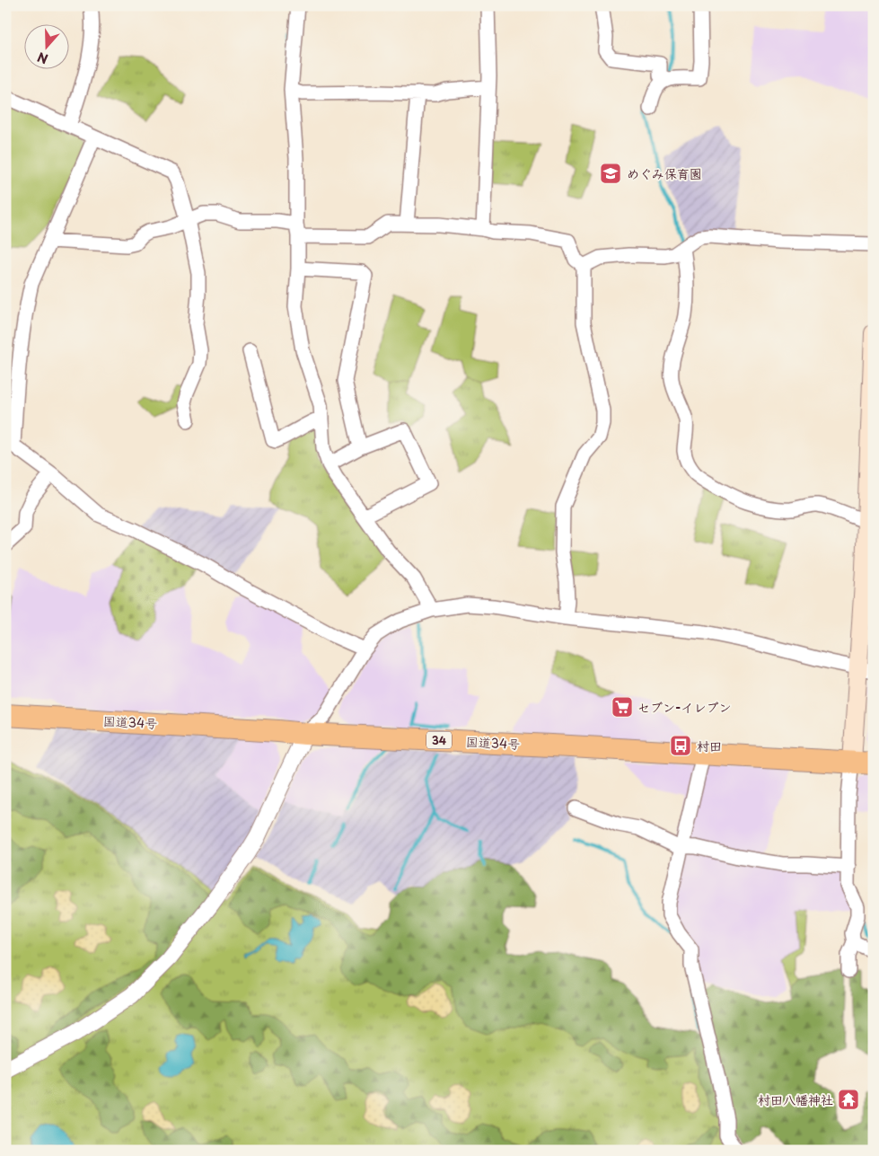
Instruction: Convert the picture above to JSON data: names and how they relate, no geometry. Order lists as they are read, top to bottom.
{
  "streets": {
    "highway": ["国道34号", "34"]
  },
  "places": {
    "school or university": ["めぐみ保育園"],
    "supermarket": ["セブン-イレブン"],
    "bus stop": ["村田"],
    "temple": ["村田八幡神社"]
  },
  "north": "bottom"
}
